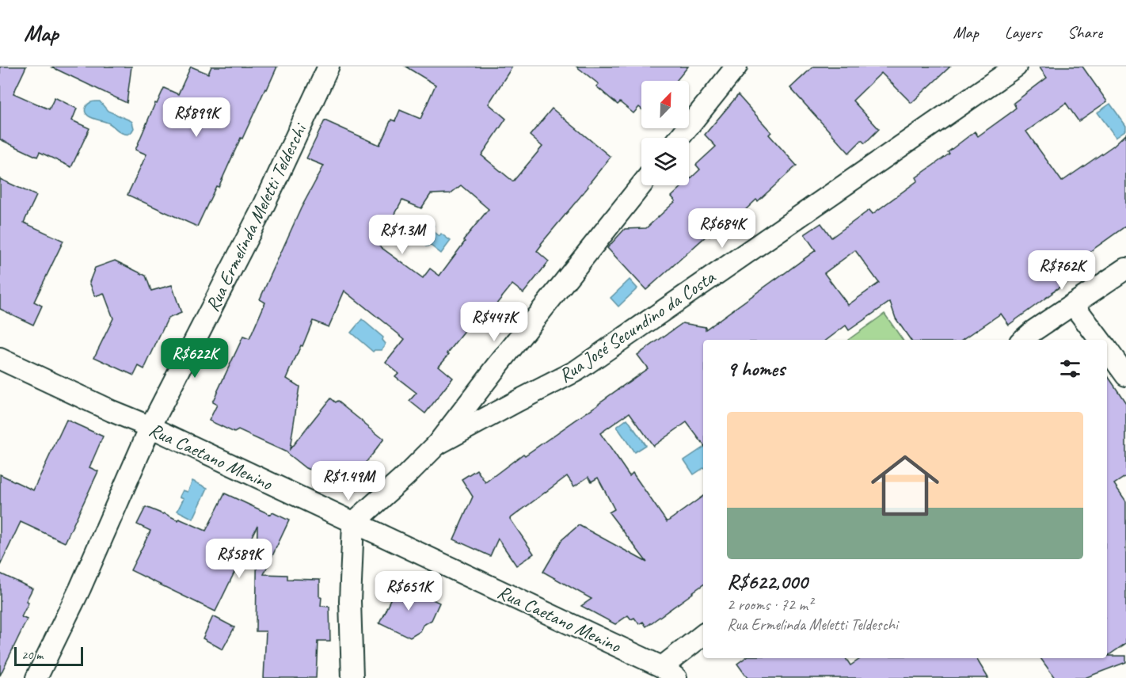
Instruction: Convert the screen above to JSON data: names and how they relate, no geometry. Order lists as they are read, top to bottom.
{
  "streets": {
    "street": ["Rua Ermelinda Meletti Teldeschi", "Rua José Secundino da Costa", "Rua Caetano Menino"]
  },
  "crossings": [
    ["Rua Ermelinda Meletti Teldeschi", "Rua Caetano Menino"]
  ],
  "scale_bar": "20 m",
  "north": "top right",
  "page": {
    "header": "Map",
    "nav": ["Map", "Layers", "Share"],
    "price": [
      "R$899K",
      "R$684K",
      "R$1.3M",
      "R$762K",
      "R$447K",
      "R$622K",
      "R$1.49M",
      "R$589K",
      "R$651K"
    ],
    "heading": "9 homes",
    "list": [
      {
        "name": "R$622,000",
        "note": "2 rooms · 72 m² · Rua Ermelinda Meletti Teldeschi"
      }
    ],
    "scale": "20 m"
  }
}
